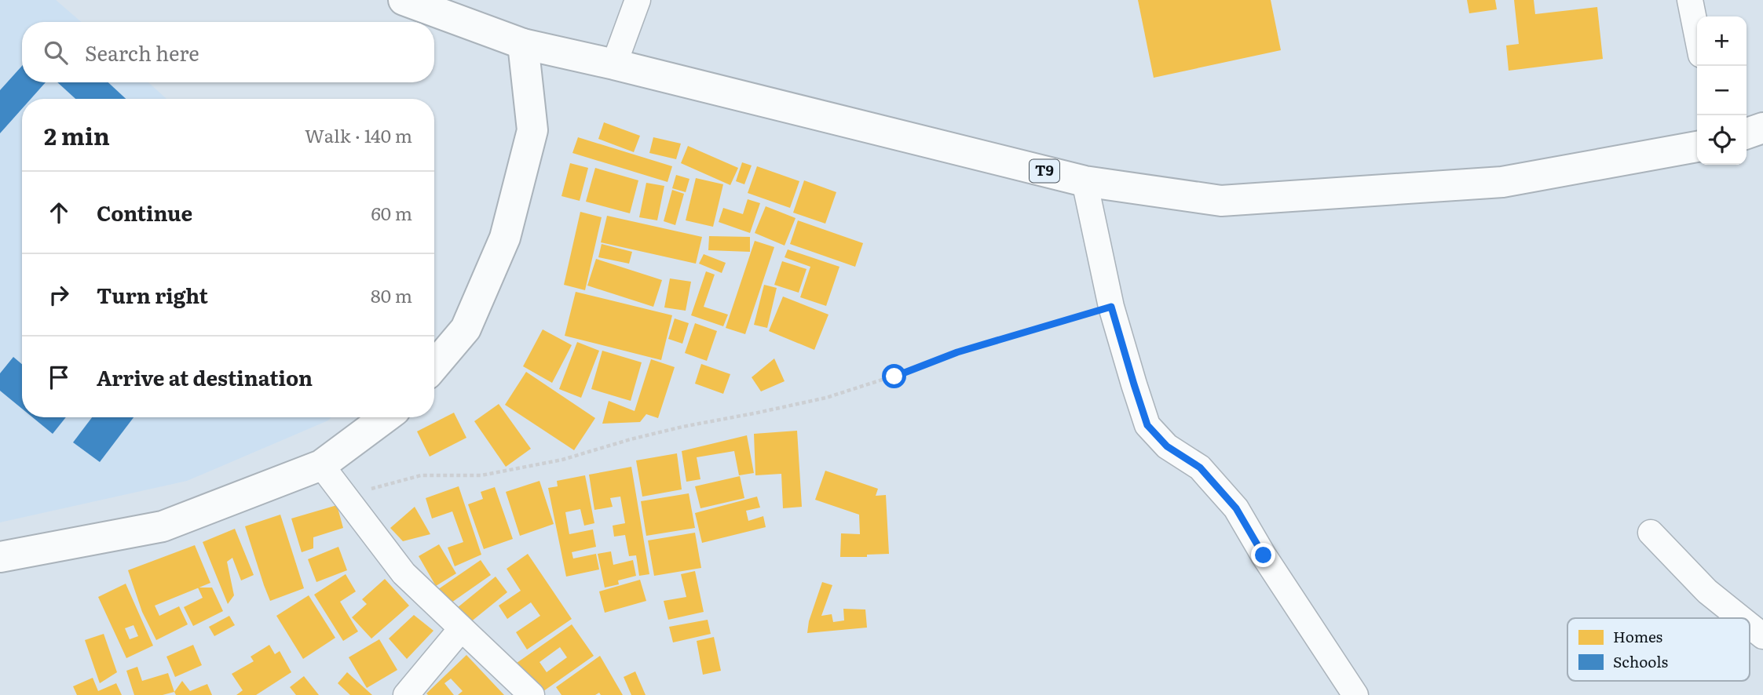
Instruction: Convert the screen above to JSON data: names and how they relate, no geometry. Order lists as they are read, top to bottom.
{
  "streets": {
    "main road": ["T9"]
  },
  "legend": ["Homes", "Schools"],
  "page": {
    "map_buttons": ["+", "−"],
    "search": "Search here",
    "heading": ["2 min", "Walk · 140 m"],
    "list": [
      ["Continue", "60 m"],
      ["Turn right", "80 m"],
      "Arrive at destination"
    ]
  }
}
